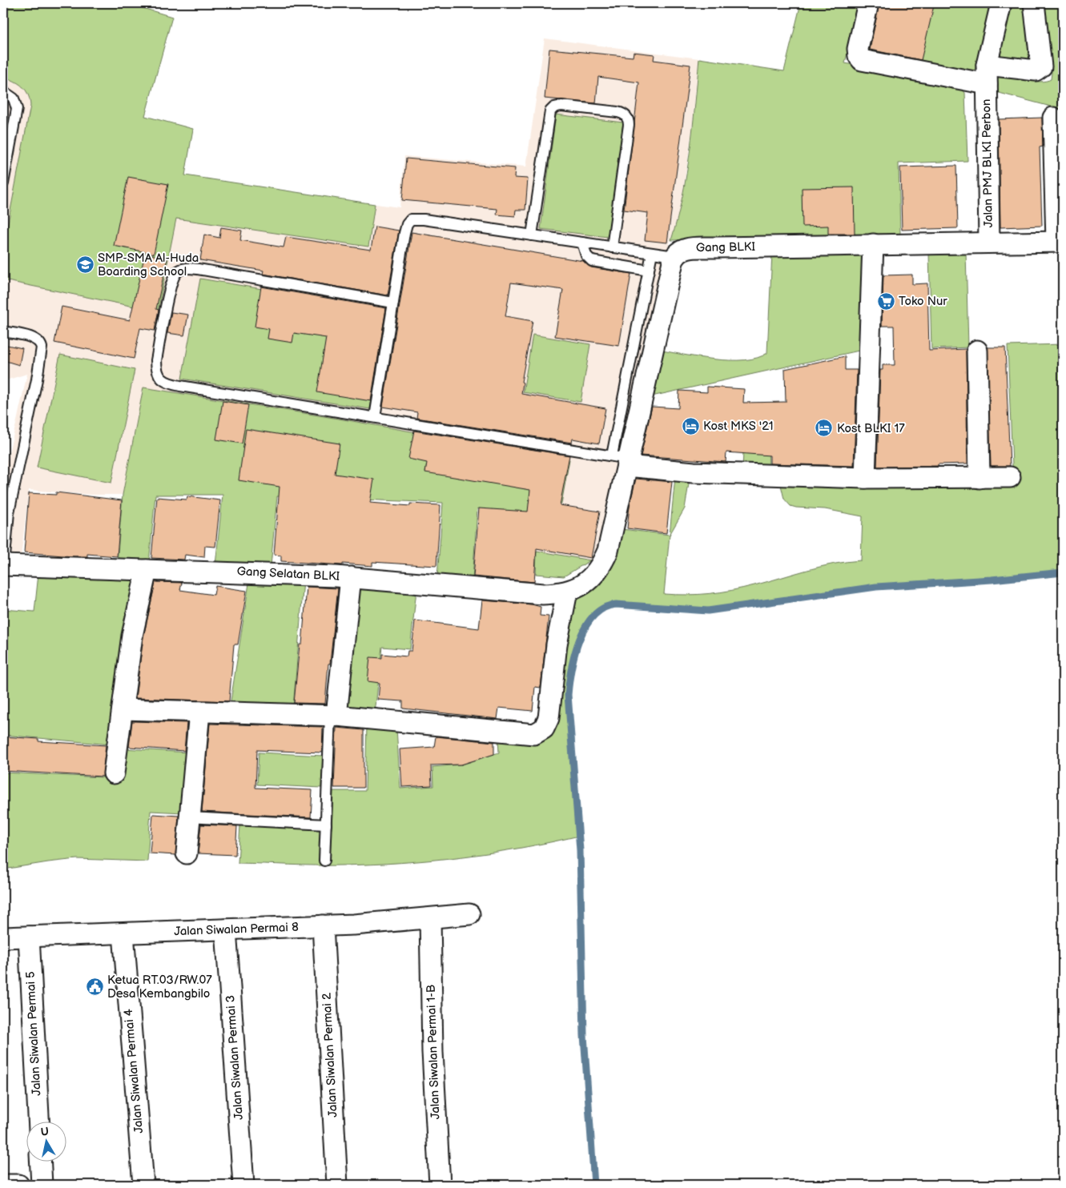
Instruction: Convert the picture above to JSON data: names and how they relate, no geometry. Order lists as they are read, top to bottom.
{
  "streets": {
    "street": [
      "Jalan PMJ BLKI Perbon",
      "Gang BLKI",
      "Gang Selatan BLKI",
      "Jalan Siwalan Permai 8",
      "Jalan Siwalan Permai 5",
      "Jalan Siwalan Permai 1-B",
      "Jalan Siwalan Permai 2",
      "Jalan Siwalan Permai 3",
      "Jalan Siwalan Permai 4"
    ]
  },
  "crossings": [
    ["Jalan PMJ BLKI Perbon", "Gang BLKI"],
    ["Jalan Siwalan Permai 8", "Jalan Siwalan Permai 5"],
    ["Jalan Siwalan Permai 8", "Jalan Siwalan Permai 1-B"],
    ["Jalan Siwalan Permai 8", "Jalan Siwalan Permai 2"],
    ["Jalan Siwalan Permai 8", "Jalan Siwalan Permai 3"],
    ["Jalan Siwalan Permai 8", "Jalan Siwalan Permai 4"]
  ],
  "places": {
    "school or university": ["SMP-SMA Al-Huda Boarding School"],
    "supermarket": ["Toko Nur"],
    "hotel": ["Kost MKS '21", "Kost BLKI 17"],
    "public building": ["Ketua RT.03/RW.07 Desa Kembangbilo"]
  },
  "north": "top"
}
